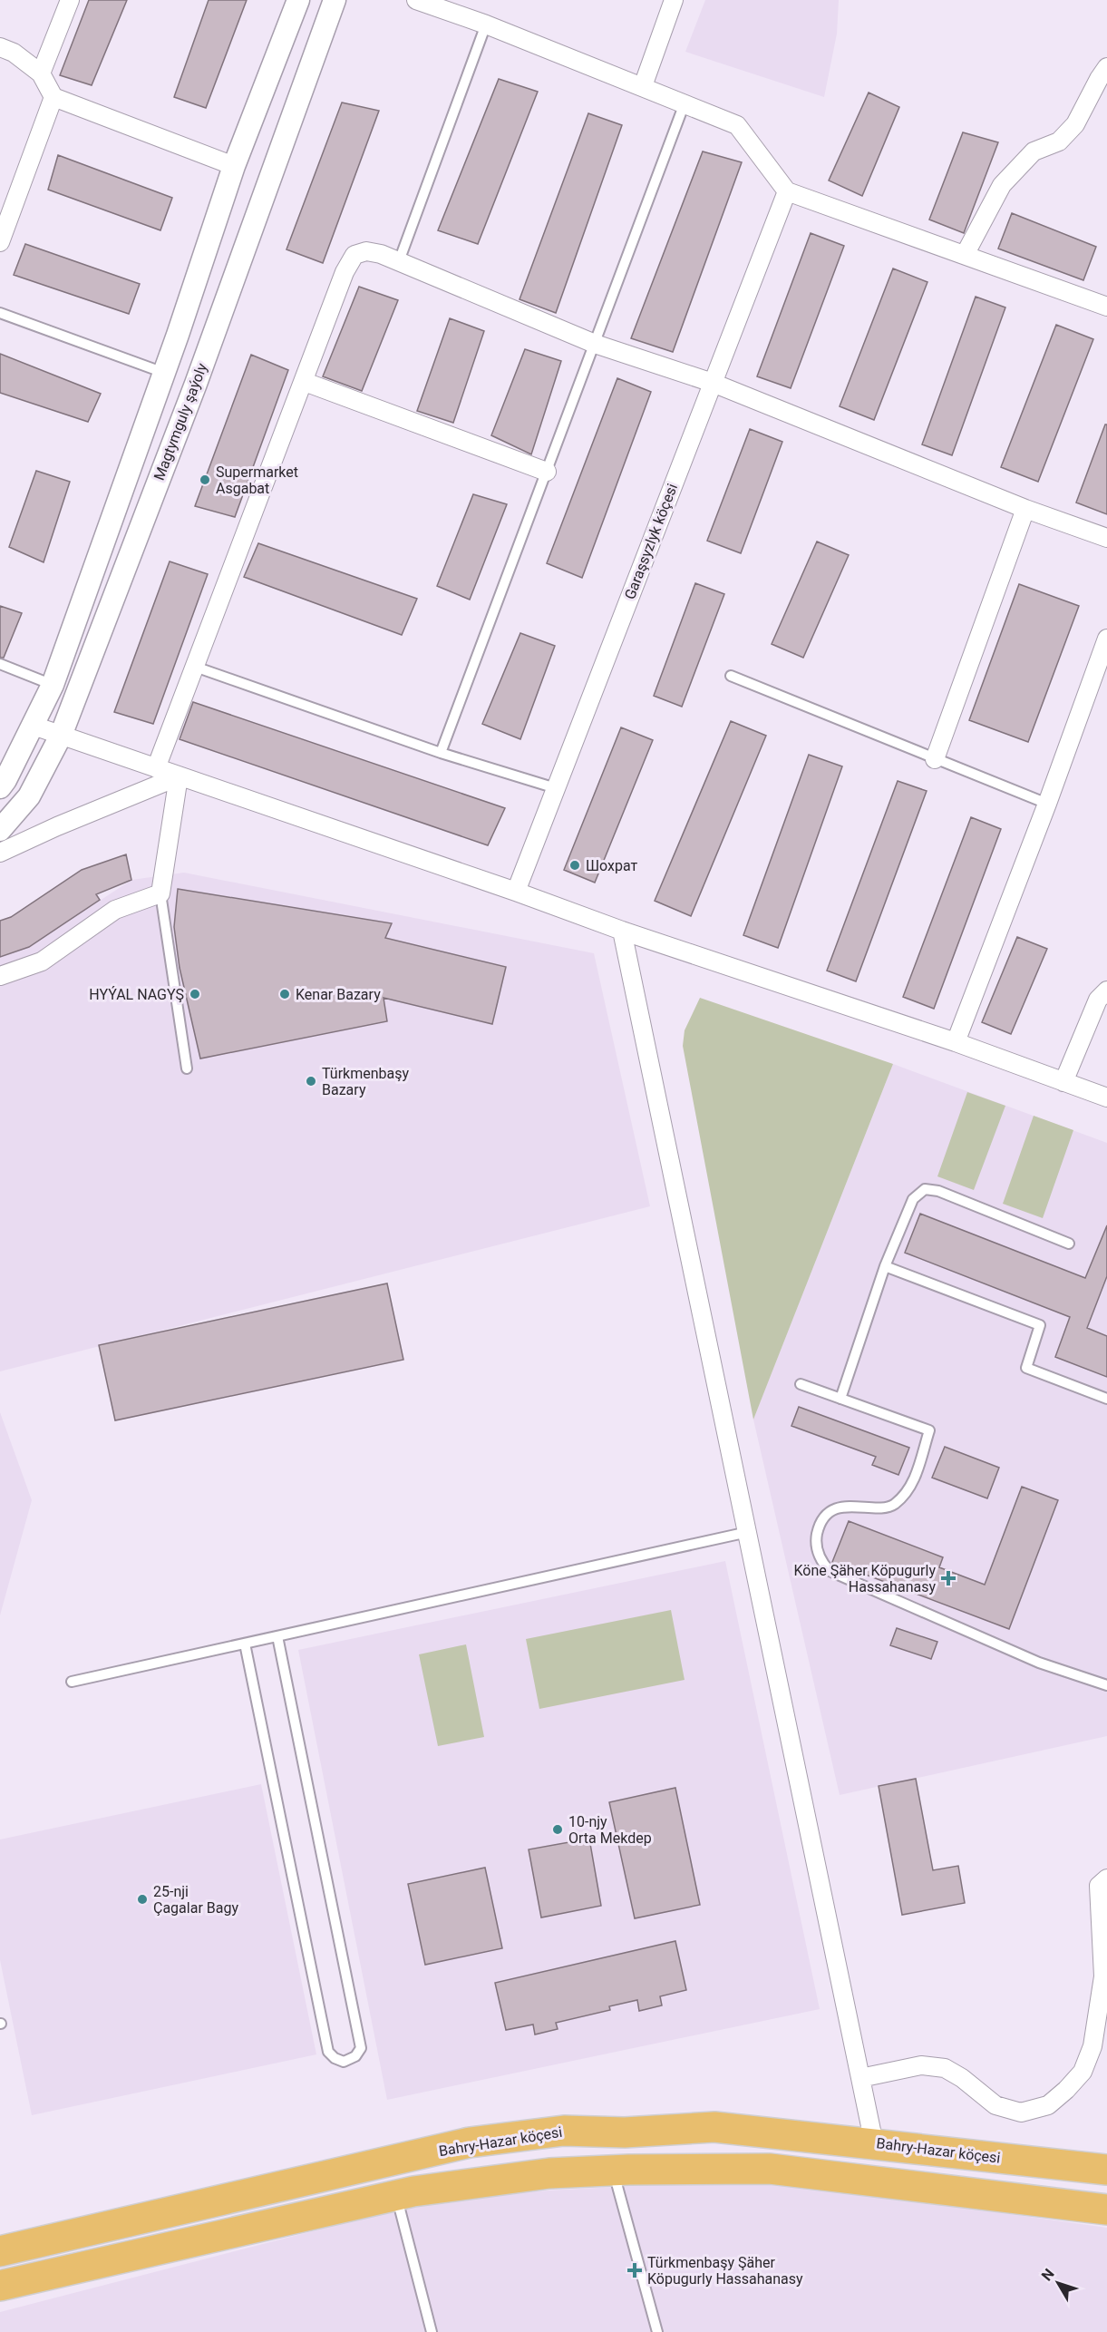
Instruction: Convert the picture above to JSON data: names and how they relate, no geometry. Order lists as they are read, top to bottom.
{
  "streets": {
    "highway": ["Bahry-Hazar köçesi"],
    "street": ["Magtymguly şaýoly", "Garaşsyzlyk köçesi"]
  },
  "places": {
    "other": [
      "Supermarket Asgabat",
      "Шохрат",
      "HYÝAL NAGYŞ",
      "Kenar Bazary",
      "Türkmenbaşy Bazary",
      "10-njy Orta Mekdep",
      "25-nji Çagalar Bagy"
    ],
    "health": ["Köne Şäher Köpugurly Hassahanasy", "Türkmenbaşy Şäher Köpugurly Hassahanasy"]
  },
  "north": "top left"
}
